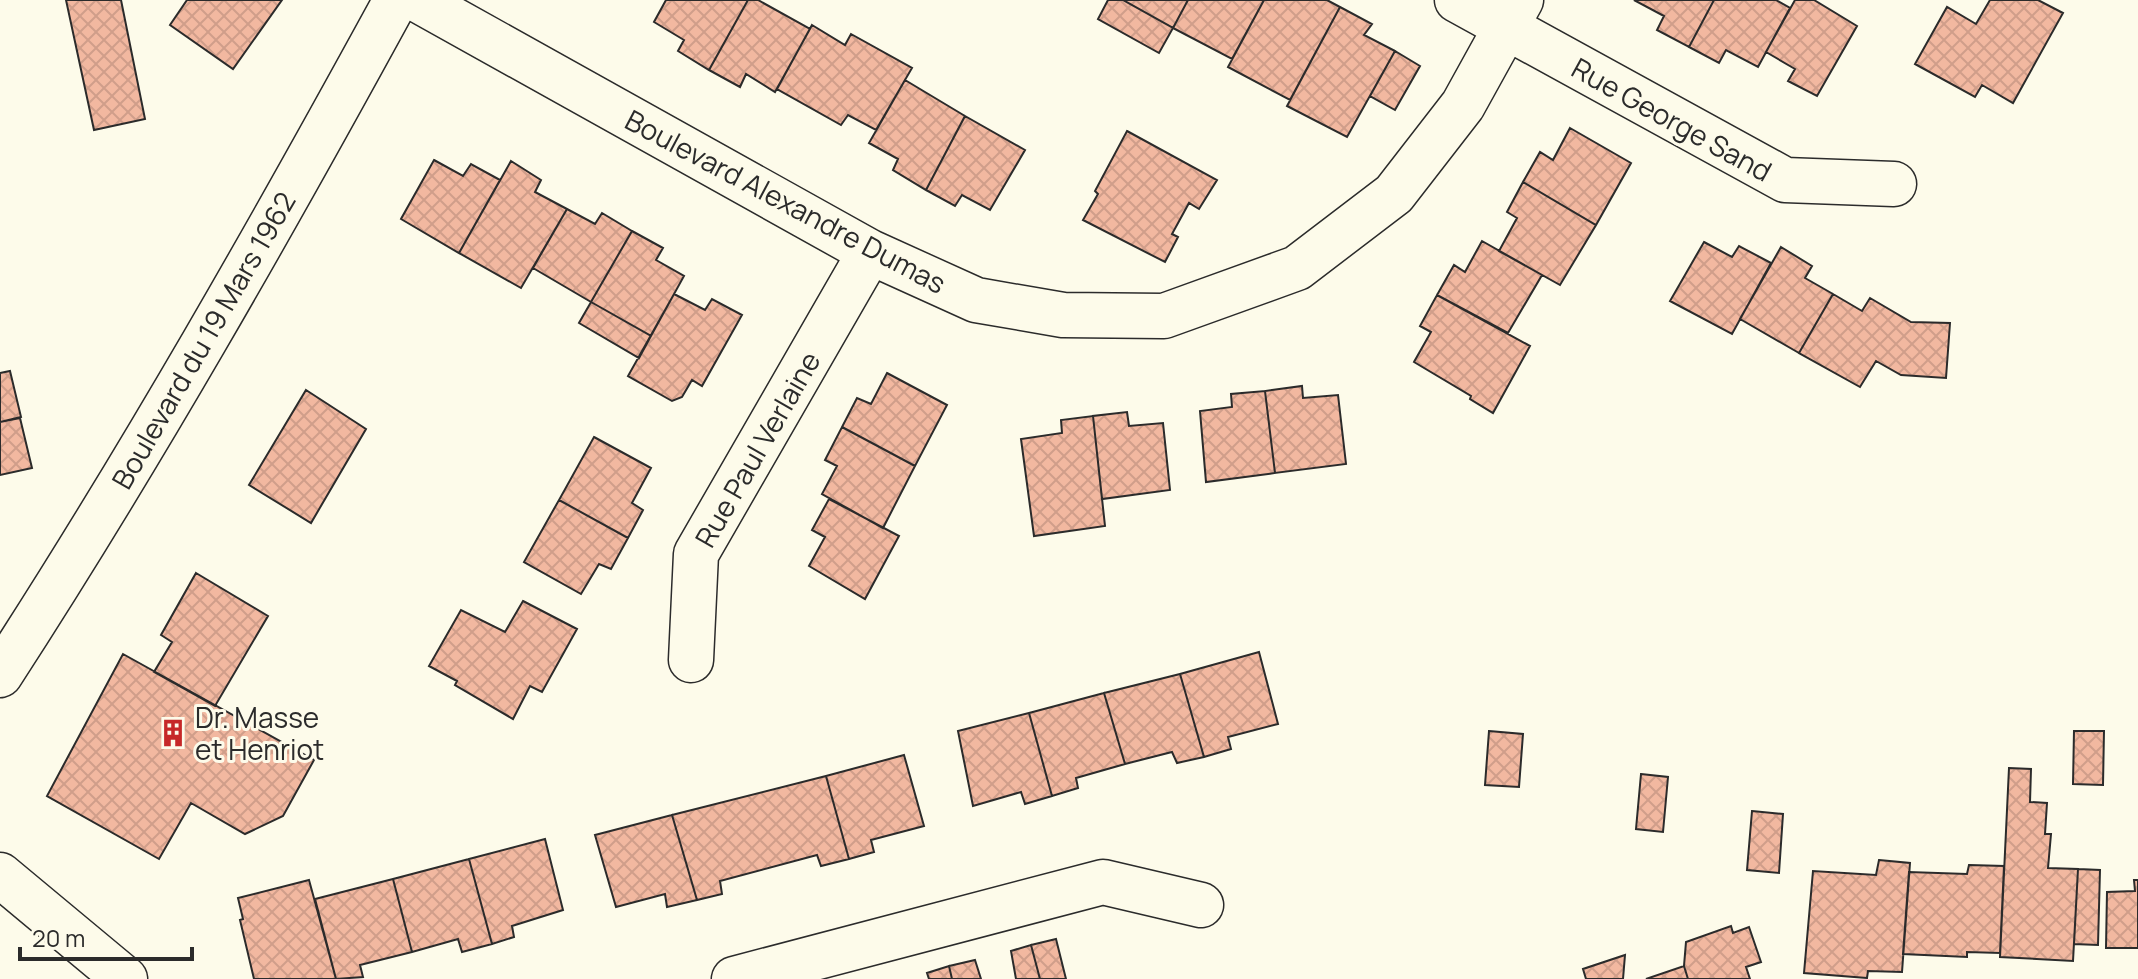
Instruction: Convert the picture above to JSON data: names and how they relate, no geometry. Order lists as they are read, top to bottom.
{
  "streets": {
    "street": [
      "Rue George Sand",
      "Boulevard Alexandre Dumas",
      "Boulevard du 19 Mars 1962",
      "Rue Paul Verlaine"
    ]
  },
  "crossings": [
    ["Rue George Sand", "Boulevard Alexandre Dumas"],
    ["Boulevard Alexandre Dumas", "Rue Paul Verlaine"]
  ],
  "places": {
    "building": ["Dr. Masse et Henriot"]
  },
  "scale_bar": "20 m"
}
